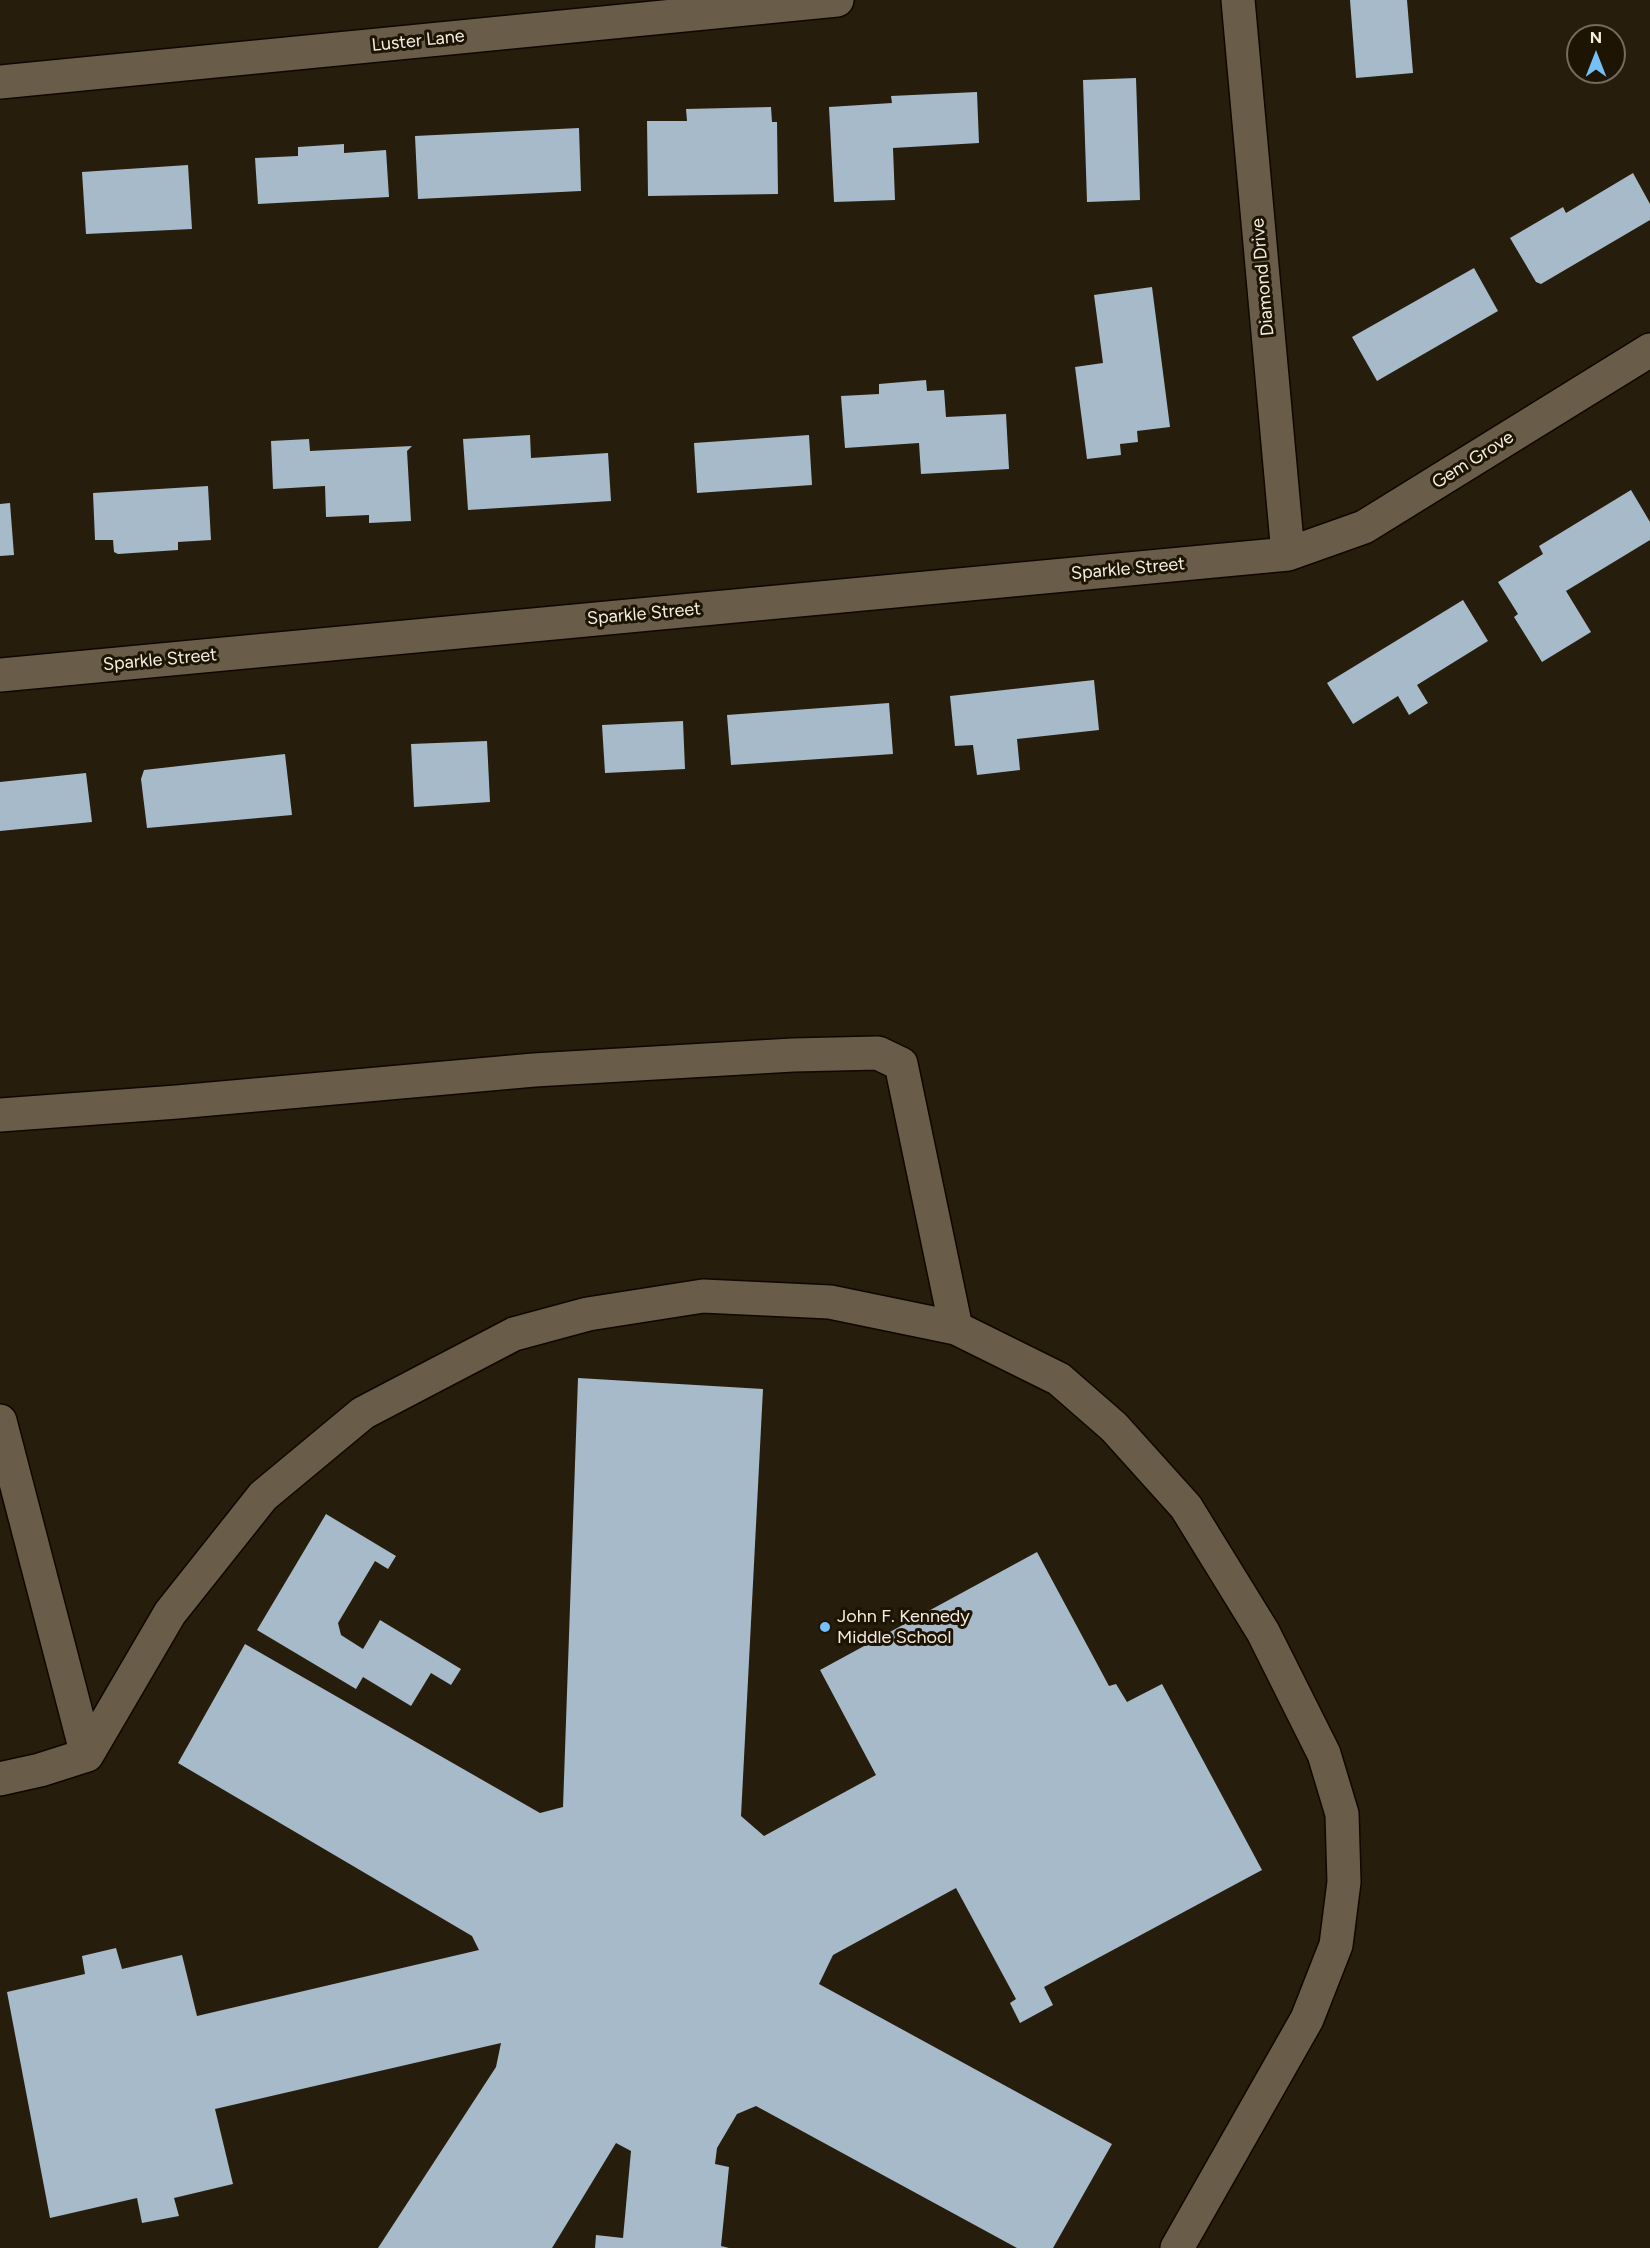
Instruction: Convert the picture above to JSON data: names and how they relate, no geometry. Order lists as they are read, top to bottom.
{
  "streets": {
    "street": [
      "Luster Lane",
      "Diamond Drive",
      "Gem Grove",
      "Sparkle Street"
    ]
  },
  "crossings": [
    ["Diamond Drive", "Gem Grove"],
    ["Diamond Drive", "Sparkle Street"],
    ["Gem Grove", "Sparkle Street"]
  ],
  "places": ["John F. Kennedy Middle School"],
  "north": "top"
}
